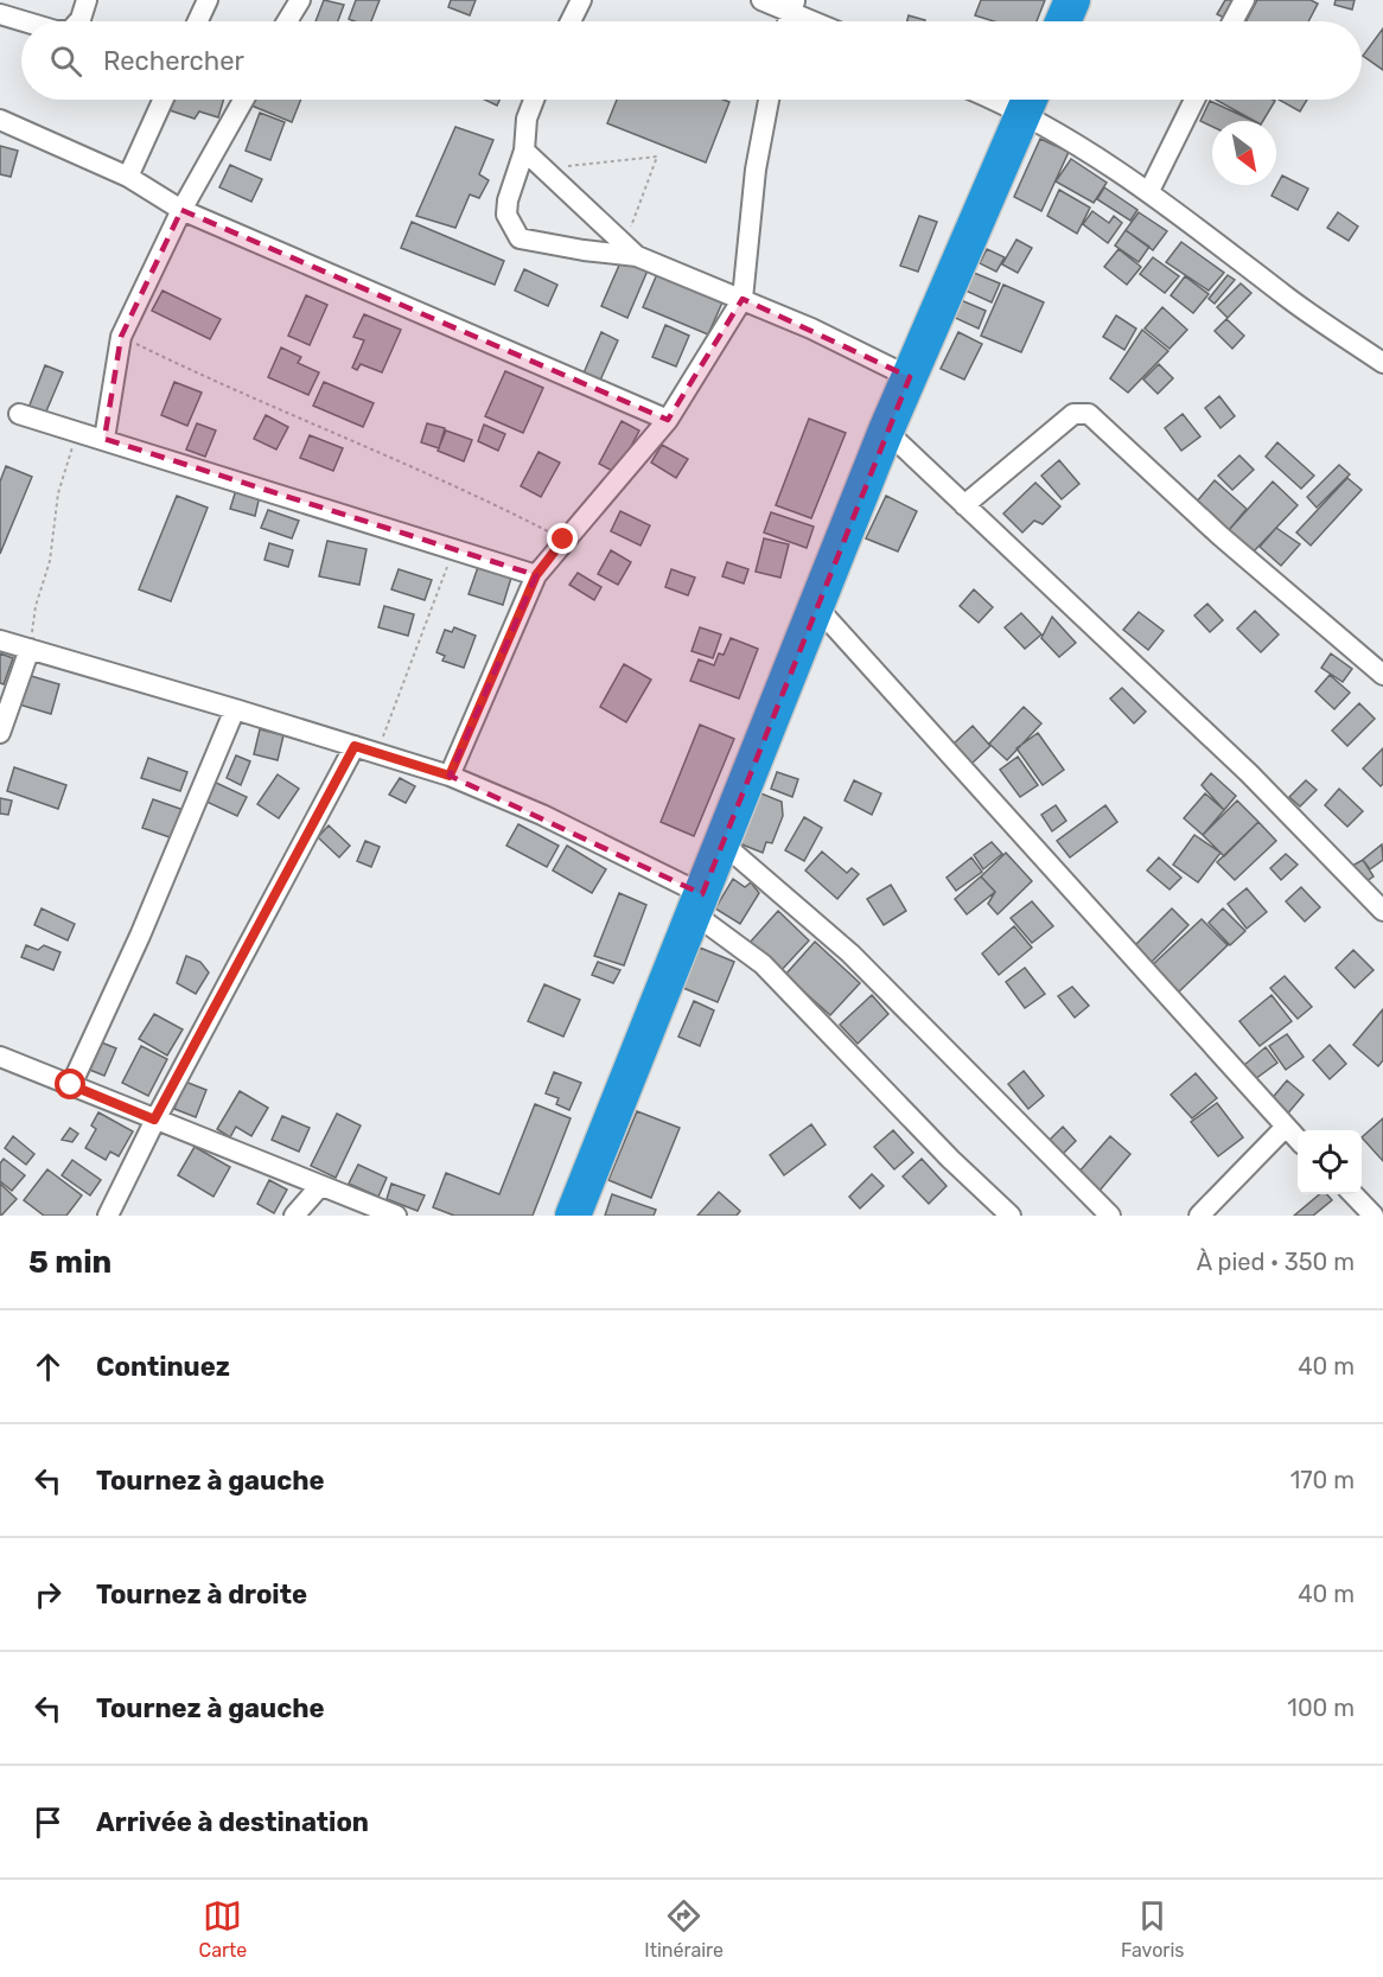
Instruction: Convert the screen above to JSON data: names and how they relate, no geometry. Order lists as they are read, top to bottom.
{
  "north": "bottom right",
  "page": {
    "search": "Rechercher",
    "heading": ["5 min", "À pied · 350 m"],
    "list": [
      ["Continuez", "40 m"],
      ["Tournez à gauche", "170 m"],
      ["Tournez à droite", "40 m"],
      ["Tournez à gauche", "100 m"],
      "Arrivée à destination"
    ],
    "nav": ["Carte", "Itinéraire", "Favoris"]
  }
}
